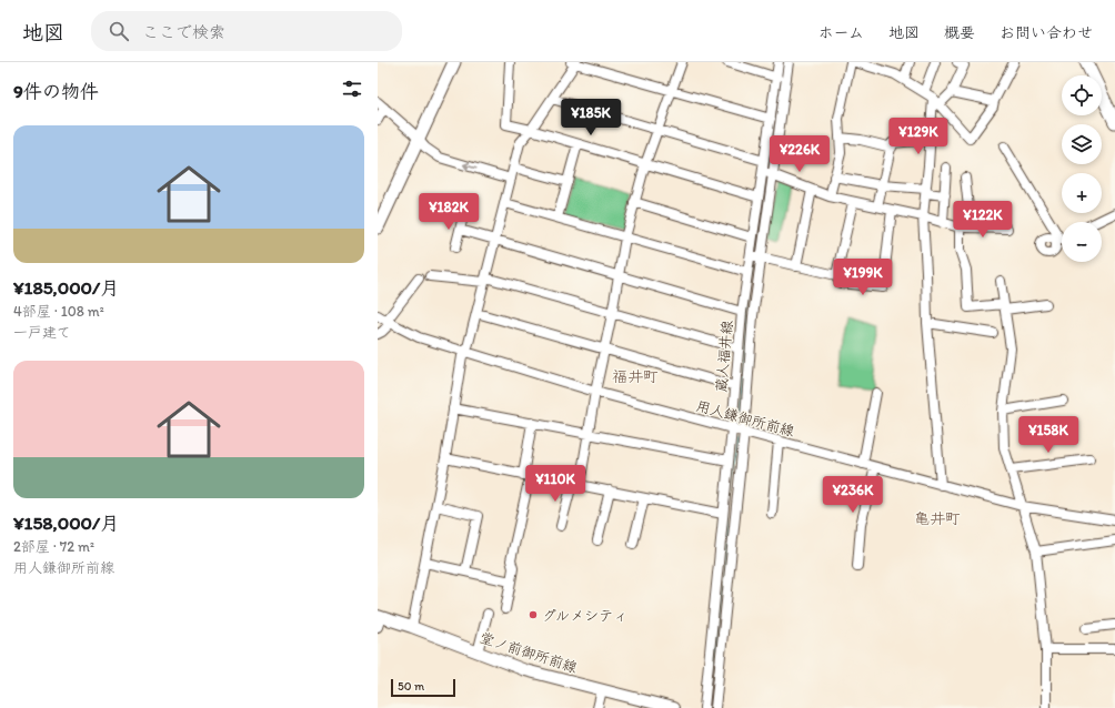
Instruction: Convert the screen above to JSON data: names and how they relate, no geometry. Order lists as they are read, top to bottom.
{
  "streets": {
    "street": ["蔵人福井線", "用人鎌御所前線", "堂ノ前御所前線"]
  },
  "crossings": [
    ["蔵人福井線", "用人鎌御所前線"]
  ],
  "districts": ["福井町", "亀井町"],
  "places": ["グルメシティ"],
  "scale_bar": "50 m",
  "page": {
    "header": "地図",
    "search": "ここで検索",
    "nav": [
      "ホーム",
      "地図",
      "概要",
      "お問い合わせ"
    ],
    "heading": "9件の物件",
    "map_buttons": ["+", "−"],
    "price": [
      "¥185K",
      "¥129K",
      "¥226K",
      "¥182K",
      "¥122K",
      "¥199K",
      "¥158K",
      "¥110K",
      "¥236K"
    ],
    "list": [
      {
        "name": "¥185,000/月",
        "note": "4部屋 · 108 m² · 一戸建て"
      },
      {
        "name": "¥158,000/月",
        "note": "2部屋 · 72 m² · 用人鎌御所前線"
      }
    ],
    "scale": "50 m"
  }
}
